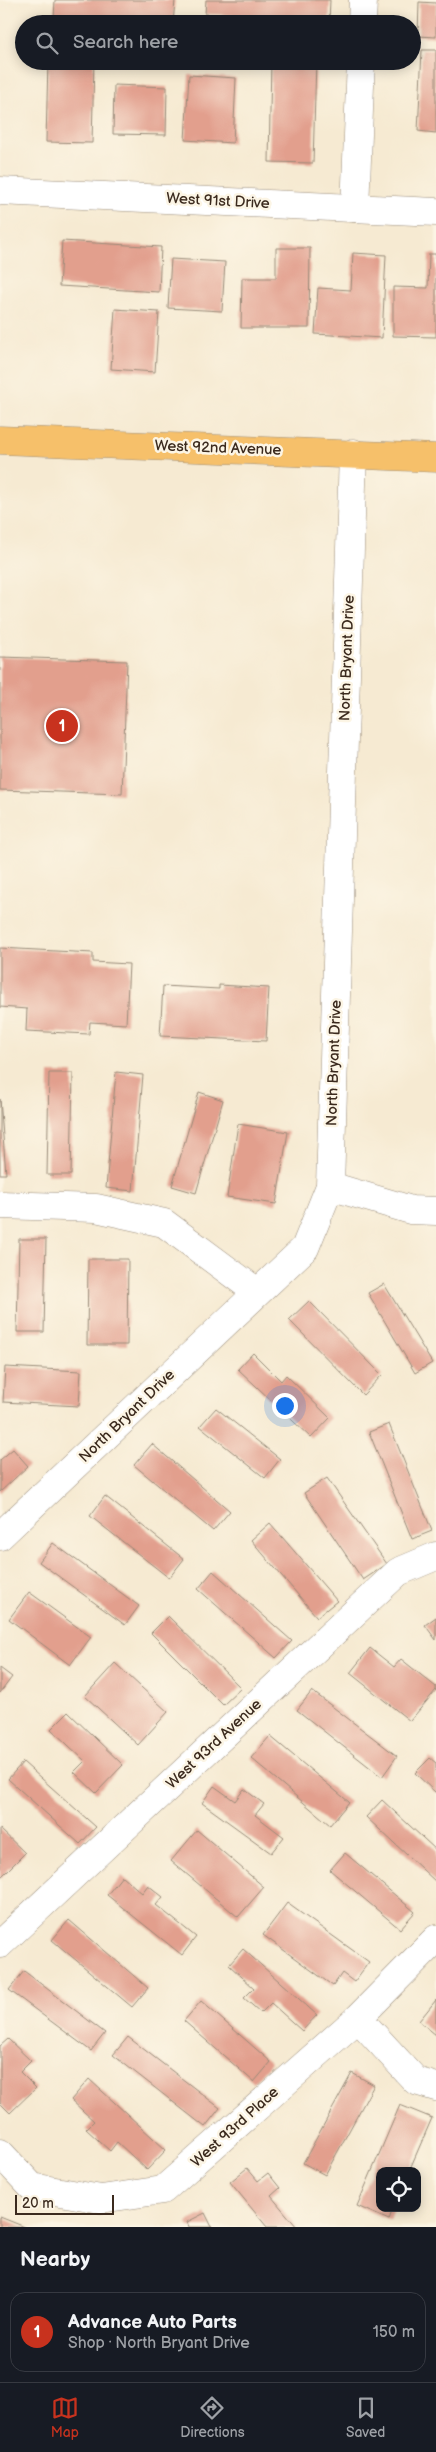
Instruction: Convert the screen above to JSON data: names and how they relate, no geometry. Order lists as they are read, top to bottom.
{
  "streets": {
    "main road": ["West 92nd Avenue"],
    "street": [
      "West 91st Drive",
      "North Bryant Drive",
      "West 93rd Avenue",
      "West 93rd Place"
    ]
  },
  "crossings": [
    ["West 92nd Avenue", "North Bryant Drive"]
  ],
  "scale_bar": "20 m",
  "page": {
    "search": "Search here",
    "pins": "1",
    "scale": "20 m",
    "heading": "Nearby",
    "list": [
      {
        "mark": "1",
        "name": "Advance Auto Parts",
        "note": "Shop · North Bryant Drive",
        "value": "150 m"
      }
    ],
    "nav": ["Map", "Directions", "Saved"]
  }
}
